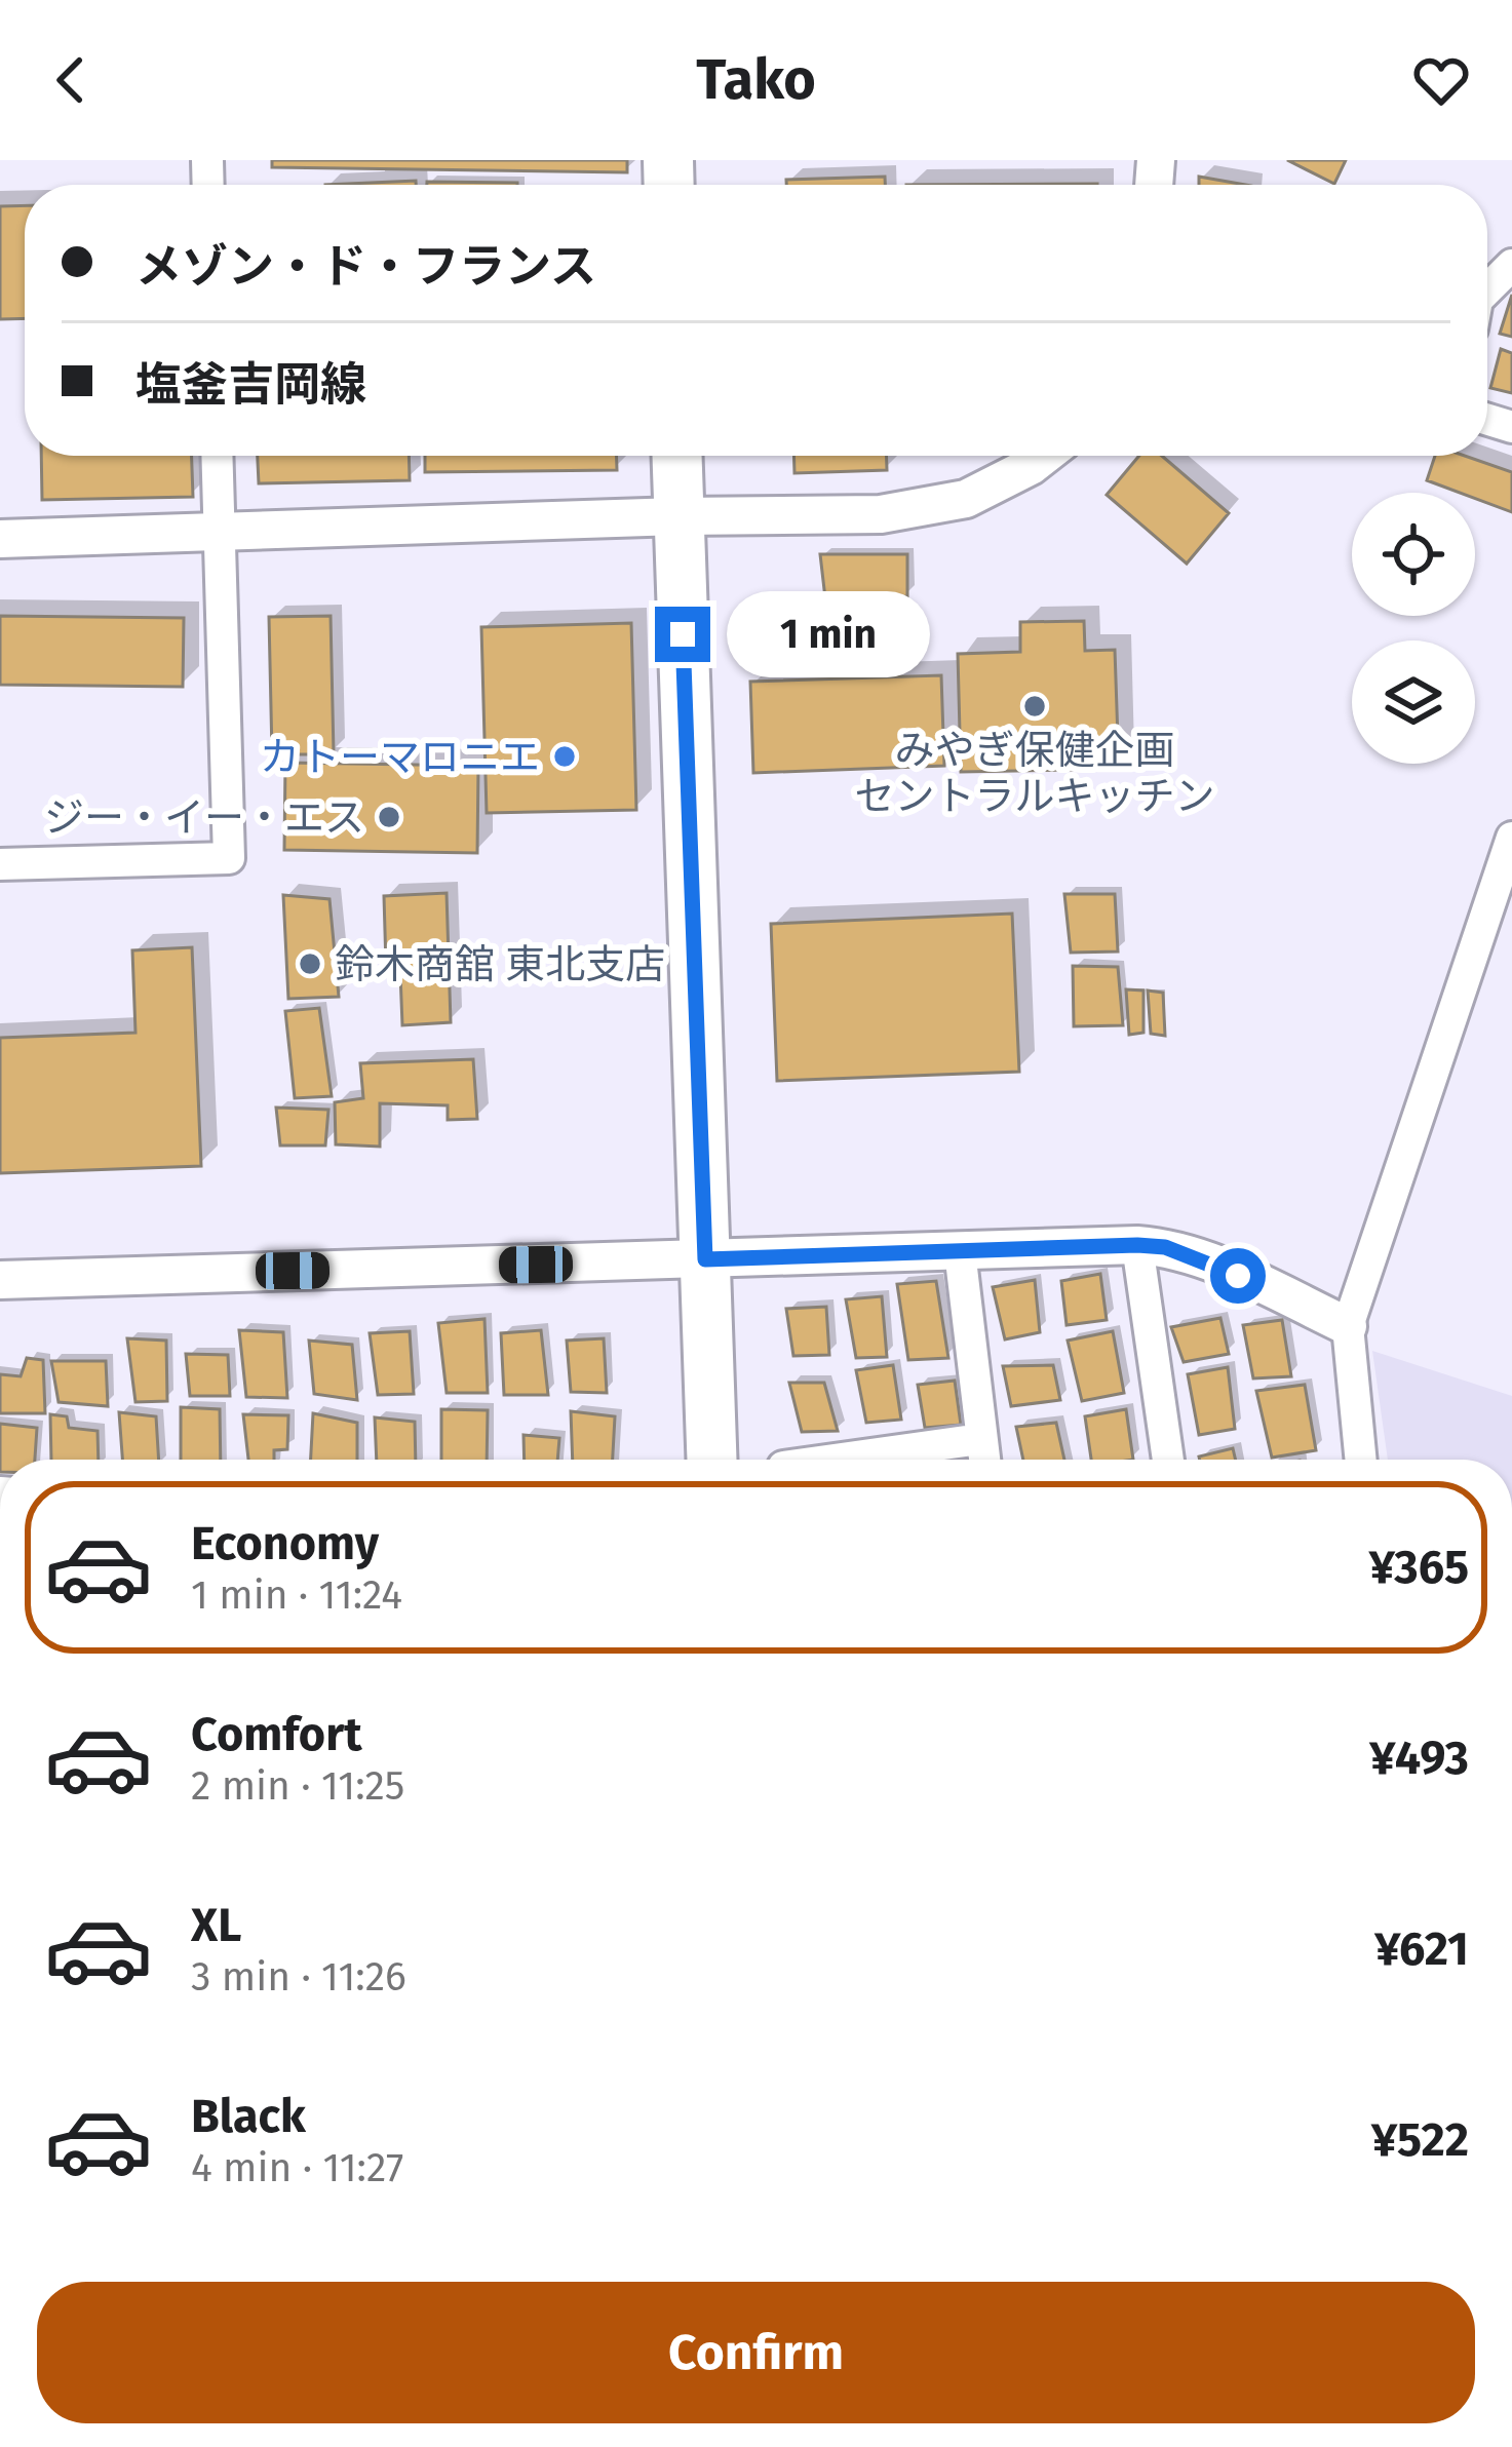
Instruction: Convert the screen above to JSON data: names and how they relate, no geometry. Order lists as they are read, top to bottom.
{
  "places": [
    "みやぎ保健企画 セントラルキッチン",
    "カトーマロニエ",
    "ジー・イー・エス",
    "鈴木商舘 東北支店"
  ],
  "page": {
    "header": "Tako",
    "banner": ["メゾン・ド・フランス", "塩釜吉岡線"],
    "bubble": "1 min",
    "list": [
      {
        "name": "Economy",
        "note": "1 min · 11:24",
        "value": "¥365"
      },
      {
        "name": "Comfort",
        "note": "2 min · 11:25",
        "value": "¥493"
      },
      {
        "name": "XL",
        "note": "3 min · 11:26",
        "value": "¥621"
      },
      {
        "name": "Black",
        "note": "4 min · 11:27",
        "value": "¥522"
      }
    ],
    "buttons": "Confirm"
  }
}
